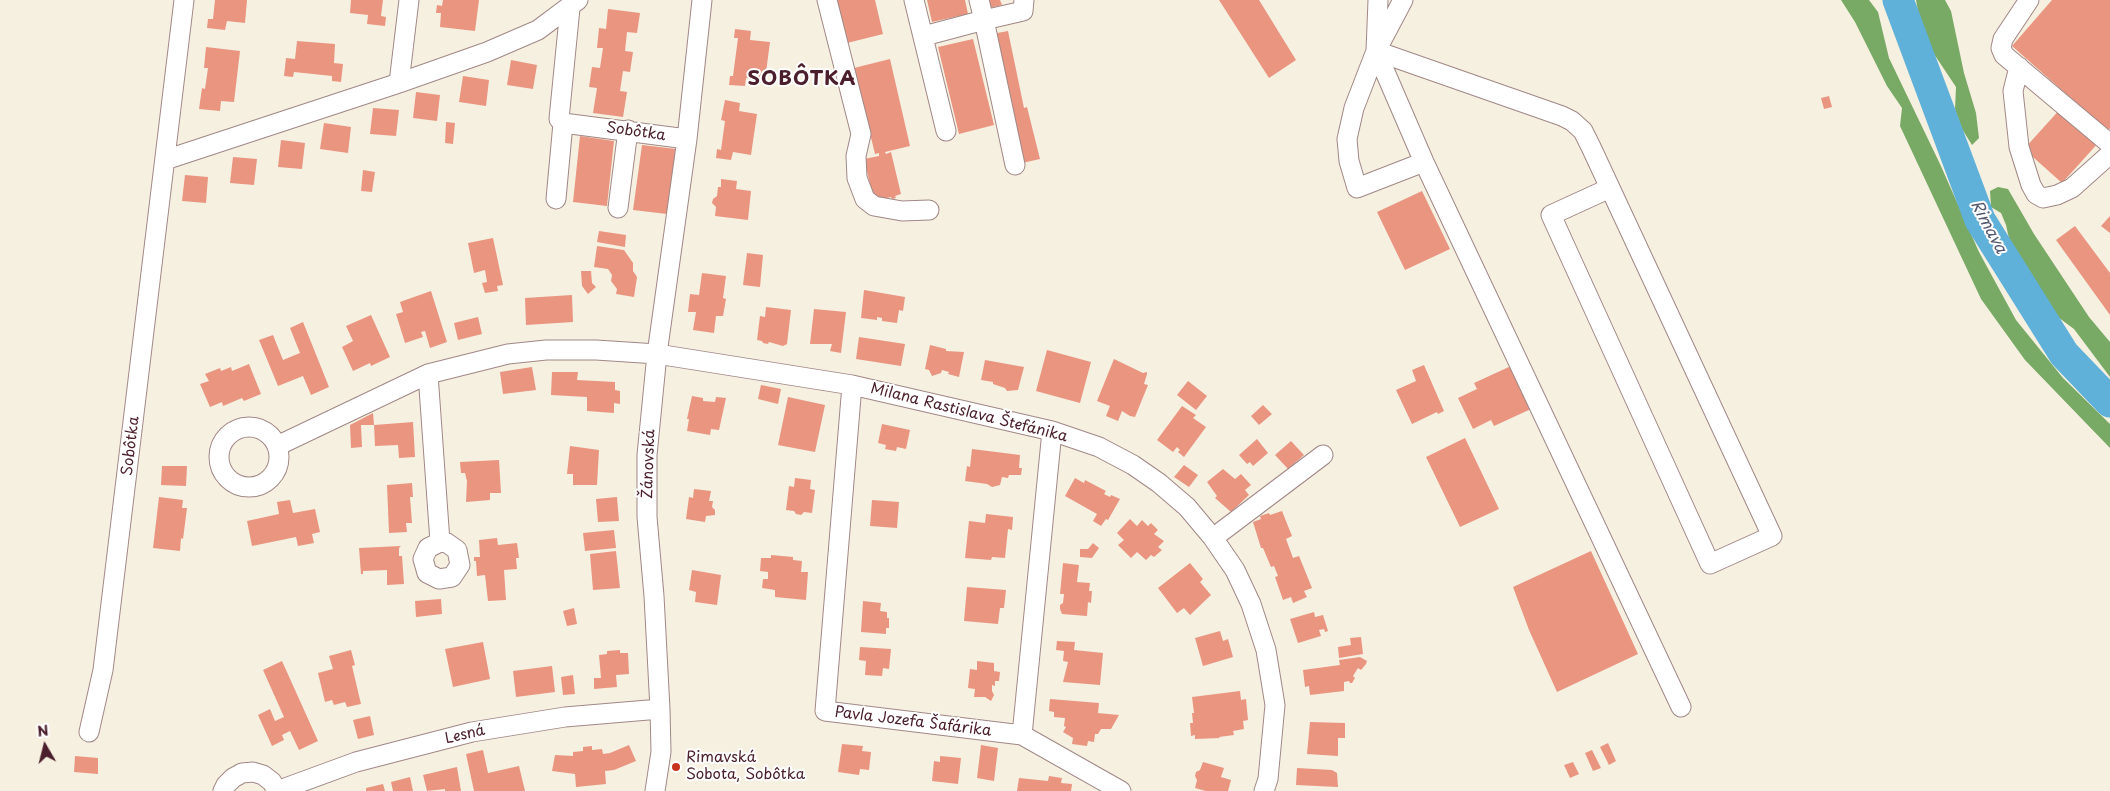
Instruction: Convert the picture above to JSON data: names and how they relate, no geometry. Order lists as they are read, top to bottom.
{
  "streets": {
    "street": [
      "Sobôtka",
      "Milana Rastislava Štefánika",
      "Žánovská",
      "Pavla Jozefa Šafárika",
      "Lesná"
    ]
  },
  "crossings": [
    ["Sobôtka", "Žánovská"],
    ["Milana Rastislava Štefánika", "Žánovská"],
    ["Milana Rastislava Štefánika", "Pavla Jozefa Šafárika"],
    ["Žánovská", "Lesná"]
  ],
  "districts": ["SOBÔTKA"],
  "water": ["Rimava"],
  "places": ["Rimavská Sobota, Sobôtka"],
  "north": "top"
}
